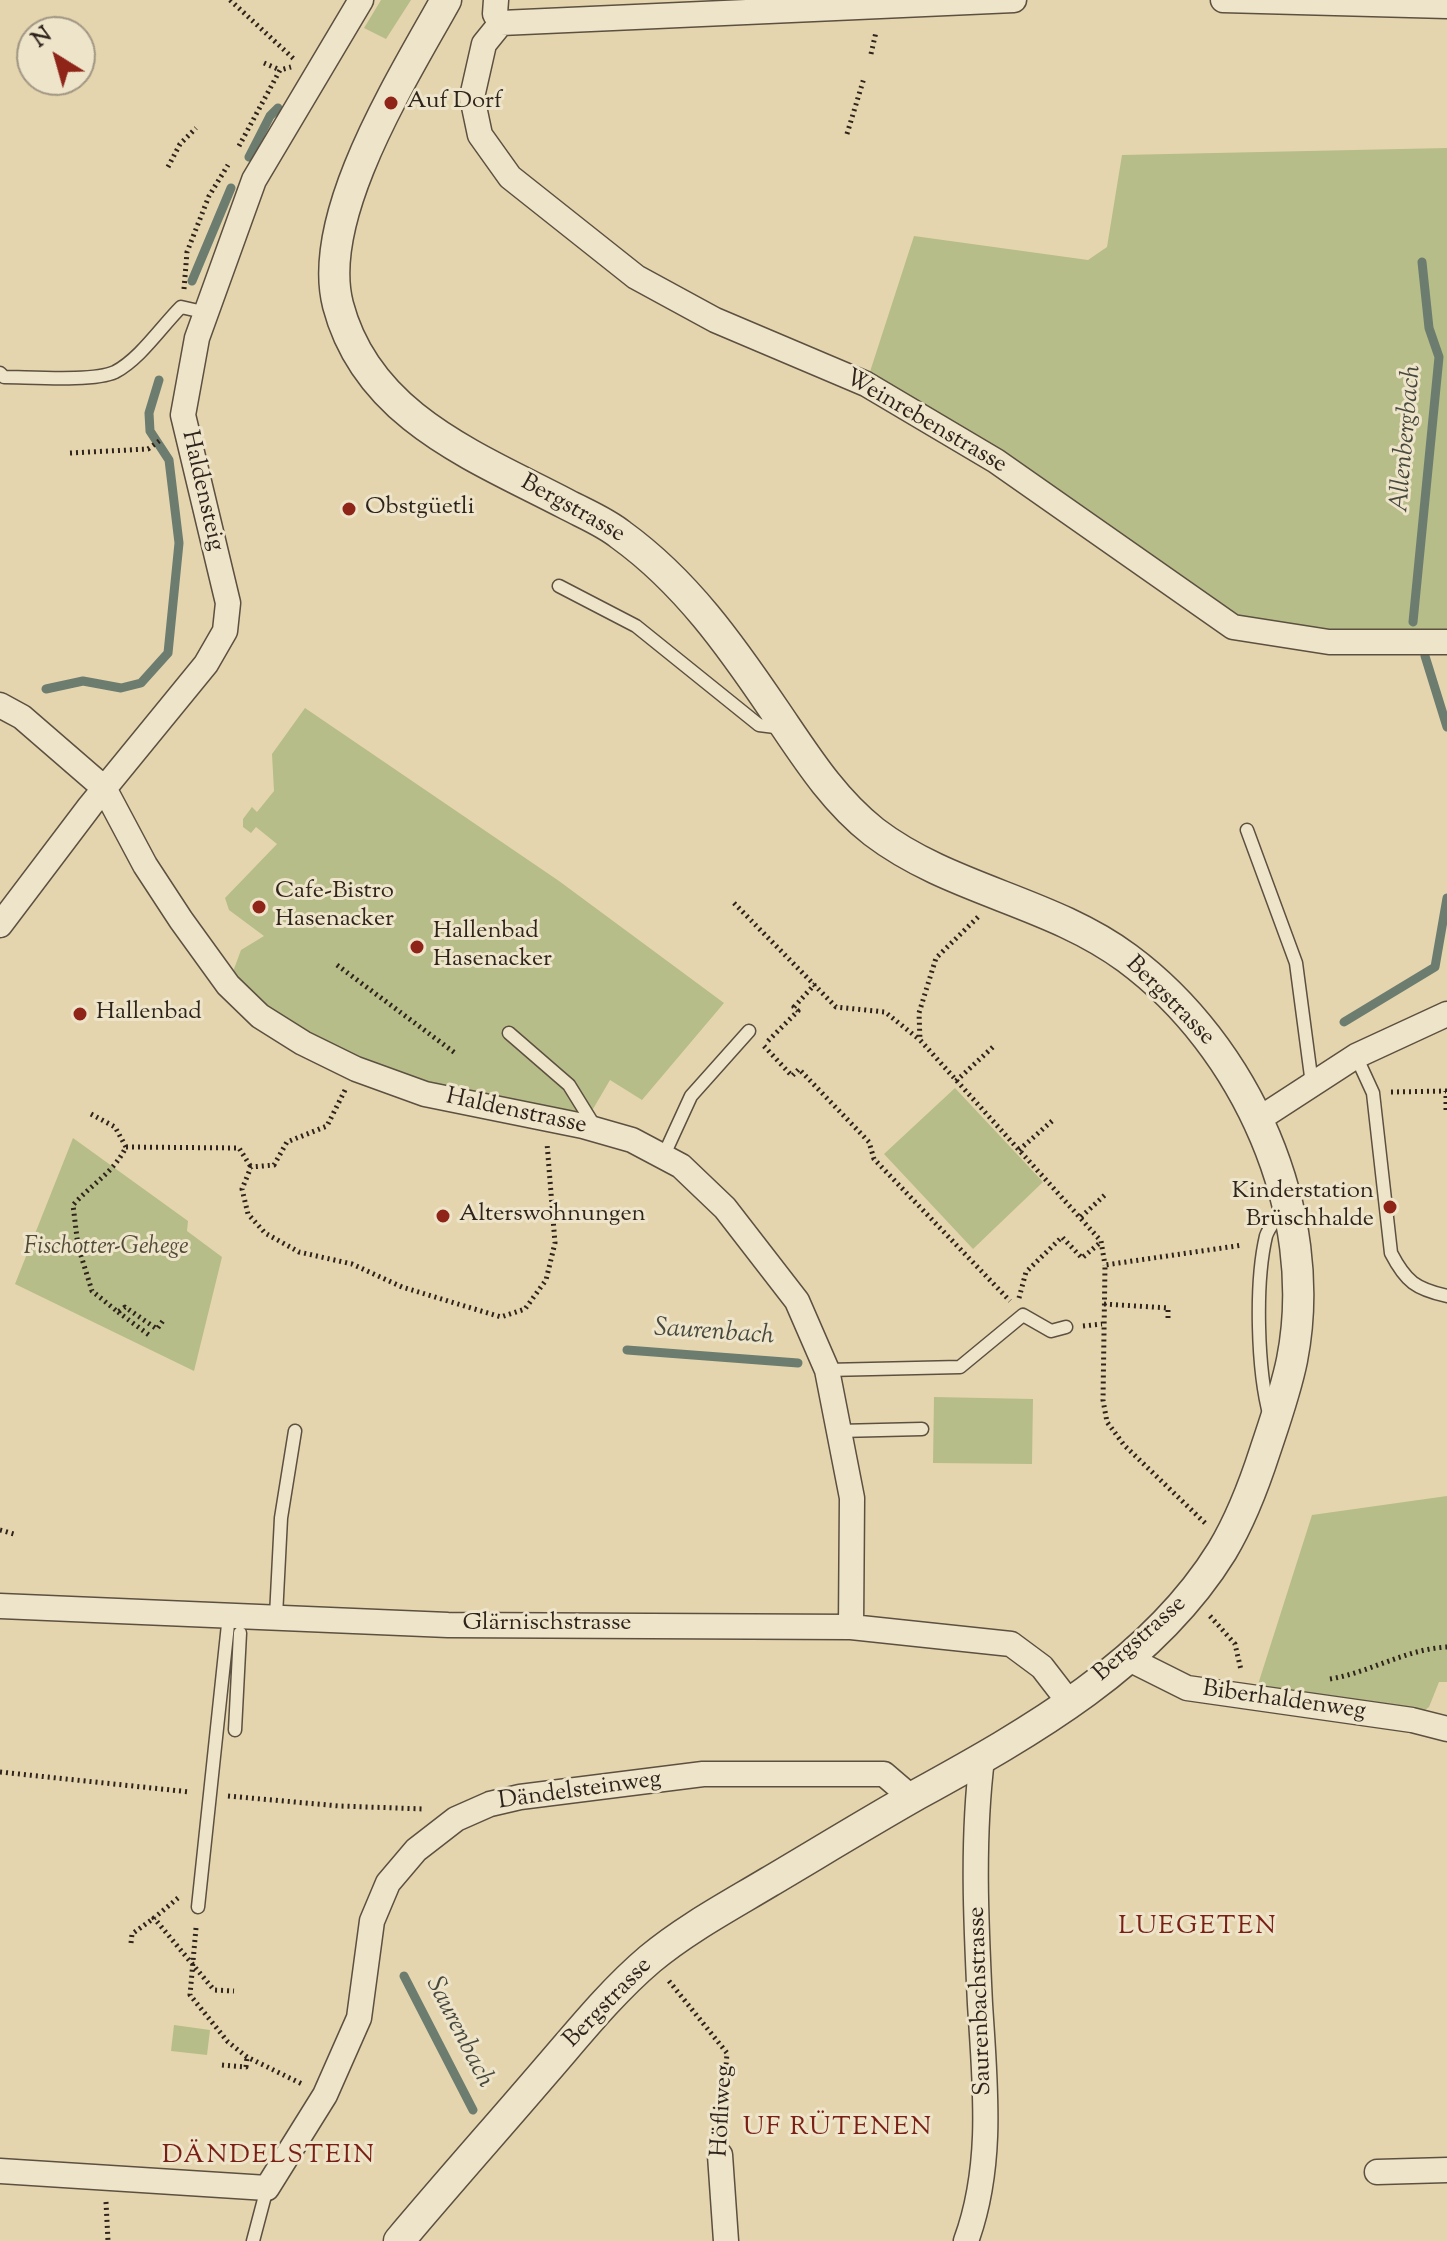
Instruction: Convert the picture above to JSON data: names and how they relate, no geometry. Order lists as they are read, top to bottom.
{
  "streets": {
    "street": [
      "Weinrebenstrasse",
      "Haldensteig",
      "Bergstrasse",
      "Haldenstrasse",
      "Glärnischstrasse",
      "Biberhaldenweg",
      "Dändelsteinweg",
      "Saurenbachstrasse",
      "Höfliweg"
    ]
  },
  "crossings": [
    ["Haldensteig", "Haldenstrasse"],
    ["Bergstrasse", "Glärnischstrasse"],
    ["Bergstrasse", "Biberhaldenweg"],
    ["Bergstrasse", "Dändelsteinweg"],
    ["Bergstrasse", "Saurenbachstrasse"],
    ["Bergstrasse", "Höfliweg"],
    ["Haldenstrasse", "Glärnischstrasse"]
  ],
  "districts": ["LUEGETEN", "UF RÜTENEN", "DÄNDELSTEIN"],
  "water": ["Allenbergbach", "Saurenbach"],
  "parks": ["Fischotter-Gehege"],
  "places": [
    "Auf Dorf",
    "Obstgüetli",
    "Cafe-Bistro Hasenacker",
    "Hallenbad Hasenacker",
    "Hallenbad",
    "Kinderstation Brüschhalde",
    "Alterswohnungen"
  ],
  "north": "top left"
}
